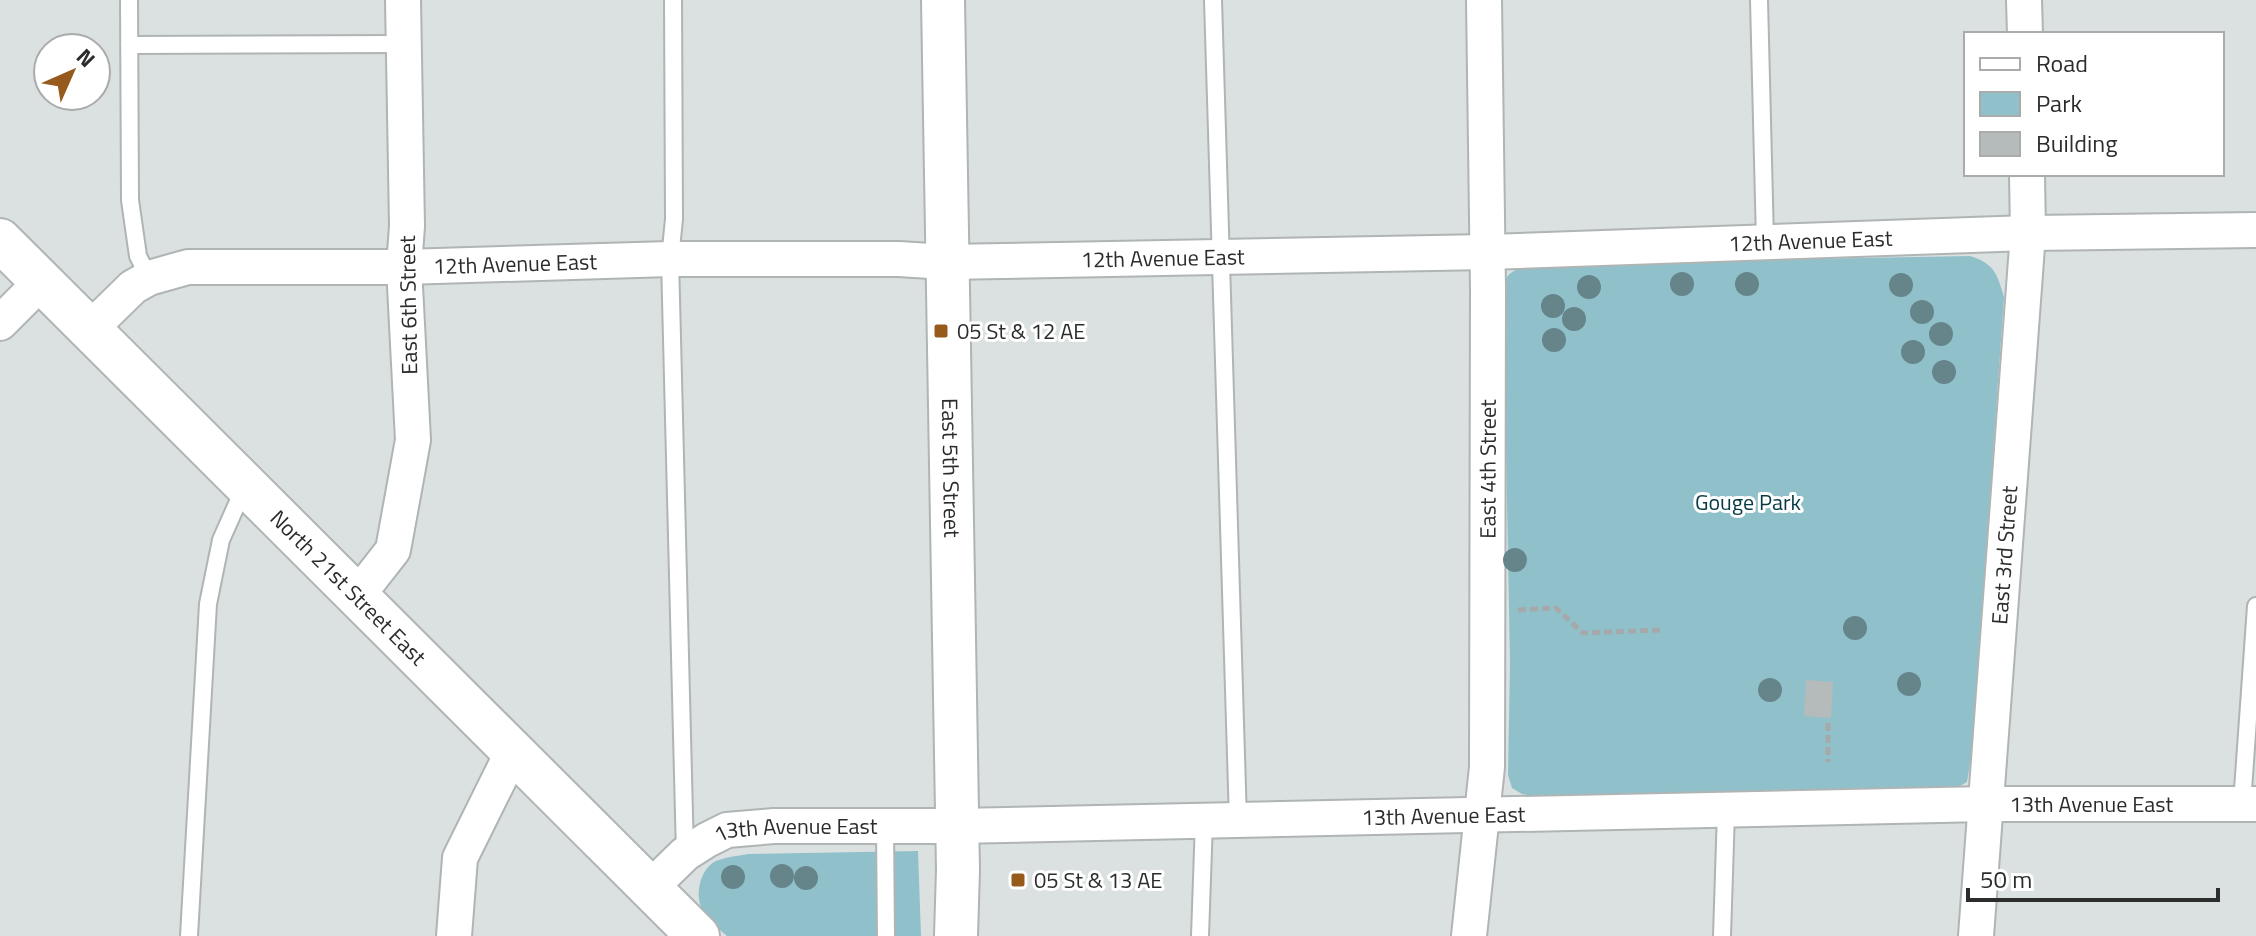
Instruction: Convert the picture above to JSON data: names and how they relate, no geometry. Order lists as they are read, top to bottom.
{
  "streets": {
    "street": [
      "12th Avenue East",
      "East 6th Street",
      "East 5th Street",
      "East 4th Street",
      "East 3rd Street",
      "North 21st Street East",
      "13th Avenue East"
    ]
  },
  "crossings": [
    ["12th Avenue East", "East 6th Street"],
    ["12th Avenue East", "East 5th Street"],
    ["12th Avenue East", "East 4th Street"],
    ["12th Avenue East", "East 3rd Street"],
    ["12th Avenue East", "North 21st Street East"],
    ["East 6th Street", "North 21st Street East"],
    ["East 5th Street", "13th Avenue East"],
    ["East 4th Street", "13th Avenue East"],
    ["East 3rd Street", "13th Avenue East"],
    ["North 21st Street East", "13th Avenue East"]
  ],
  "parks": ["Gouge Park"],
  "places": {
    "transit": ["05 St & 12 AE", "05 St & 13 AE"]
  },
  "legend": ["Road", "Park", "Building"],
  "scale_bar": "50 m",
  "north": "top right"
}
